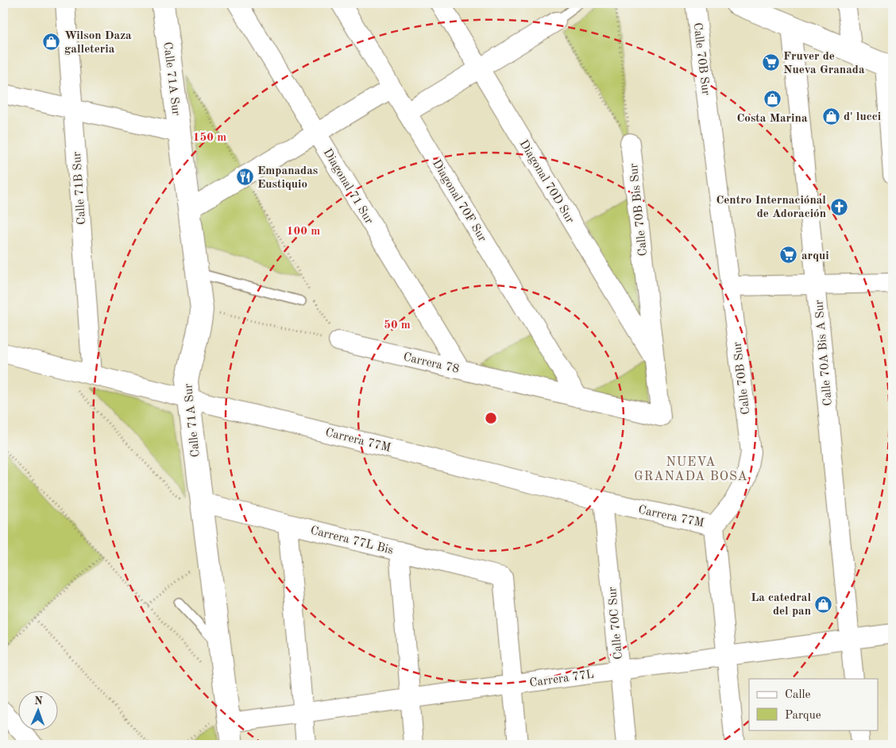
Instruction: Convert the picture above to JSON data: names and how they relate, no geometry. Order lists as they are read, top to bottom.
{
  "streets": {
    "street": [
      "Calle 70B Sur",
      "Calle 71A Sur",
      "Diagonal 70D Sur",
      "Diagonal 71 Sur",
      "Calle 71B Sur",
      "Diagonal 70F Sur",
      "Calle 70B Bis Sur",
      "Calle 70A Bis A Sur",
      "Carrera 78",
      "Carrera 77M",
      "Carrera 77L Bis",
      "Calle 70C Sur",
      "Carrera 77L"
    ]
  },
  "crossings": [
    ["Calle 70B Sur", "Carrera 77M"],
    ["Calle 71A Sur", "Carrera 77M"],
    ["Calle 71A Sur", "Carrera 77L Bis"],
    ["Calle 71A Sur", "Carrera 77L"],
    ["Diagonal 70D Sur", "Calle 70B Bis Sur"],
    ["Diagonal 71 Sur", "Carrera 78"],
    ["Calle 71B Sur", "Carrera 77M"],
    ["Diagonal 70F Sur", "Carrera 78"],
    ["Calle 70B Bis Sur", "Carrera 78"],
    ["Calle 70A Bis A Sur", "Carrera 77L"],
    ["Carrera 77M", "Calle 70C Sur"],
    ["Carrera 77L Bis", "Carrera 77L"],
    ["Calle 70C Sur", "Carrera 77L"]
  ],
  "districts": ["NUEVA GRANADA BOSA"],
  "places": {
    "shop": [
      "Wilson Daza galleteria",
      "Costa Marina",
      "d' lucci",
      "La catedral del pan"
    ],
    "supermarket": ["Fruver de Nueva Granada", "arqui"],
    "restaurant": ["Empanadas Eustiquio"],
    "church": ["Centro Internaciónal de Adoración"]
  },
  "legend": ["Calle", "Parque"],
  "north": "top",
  "rings": ["150 m", "100 m", "50 m"]
}
